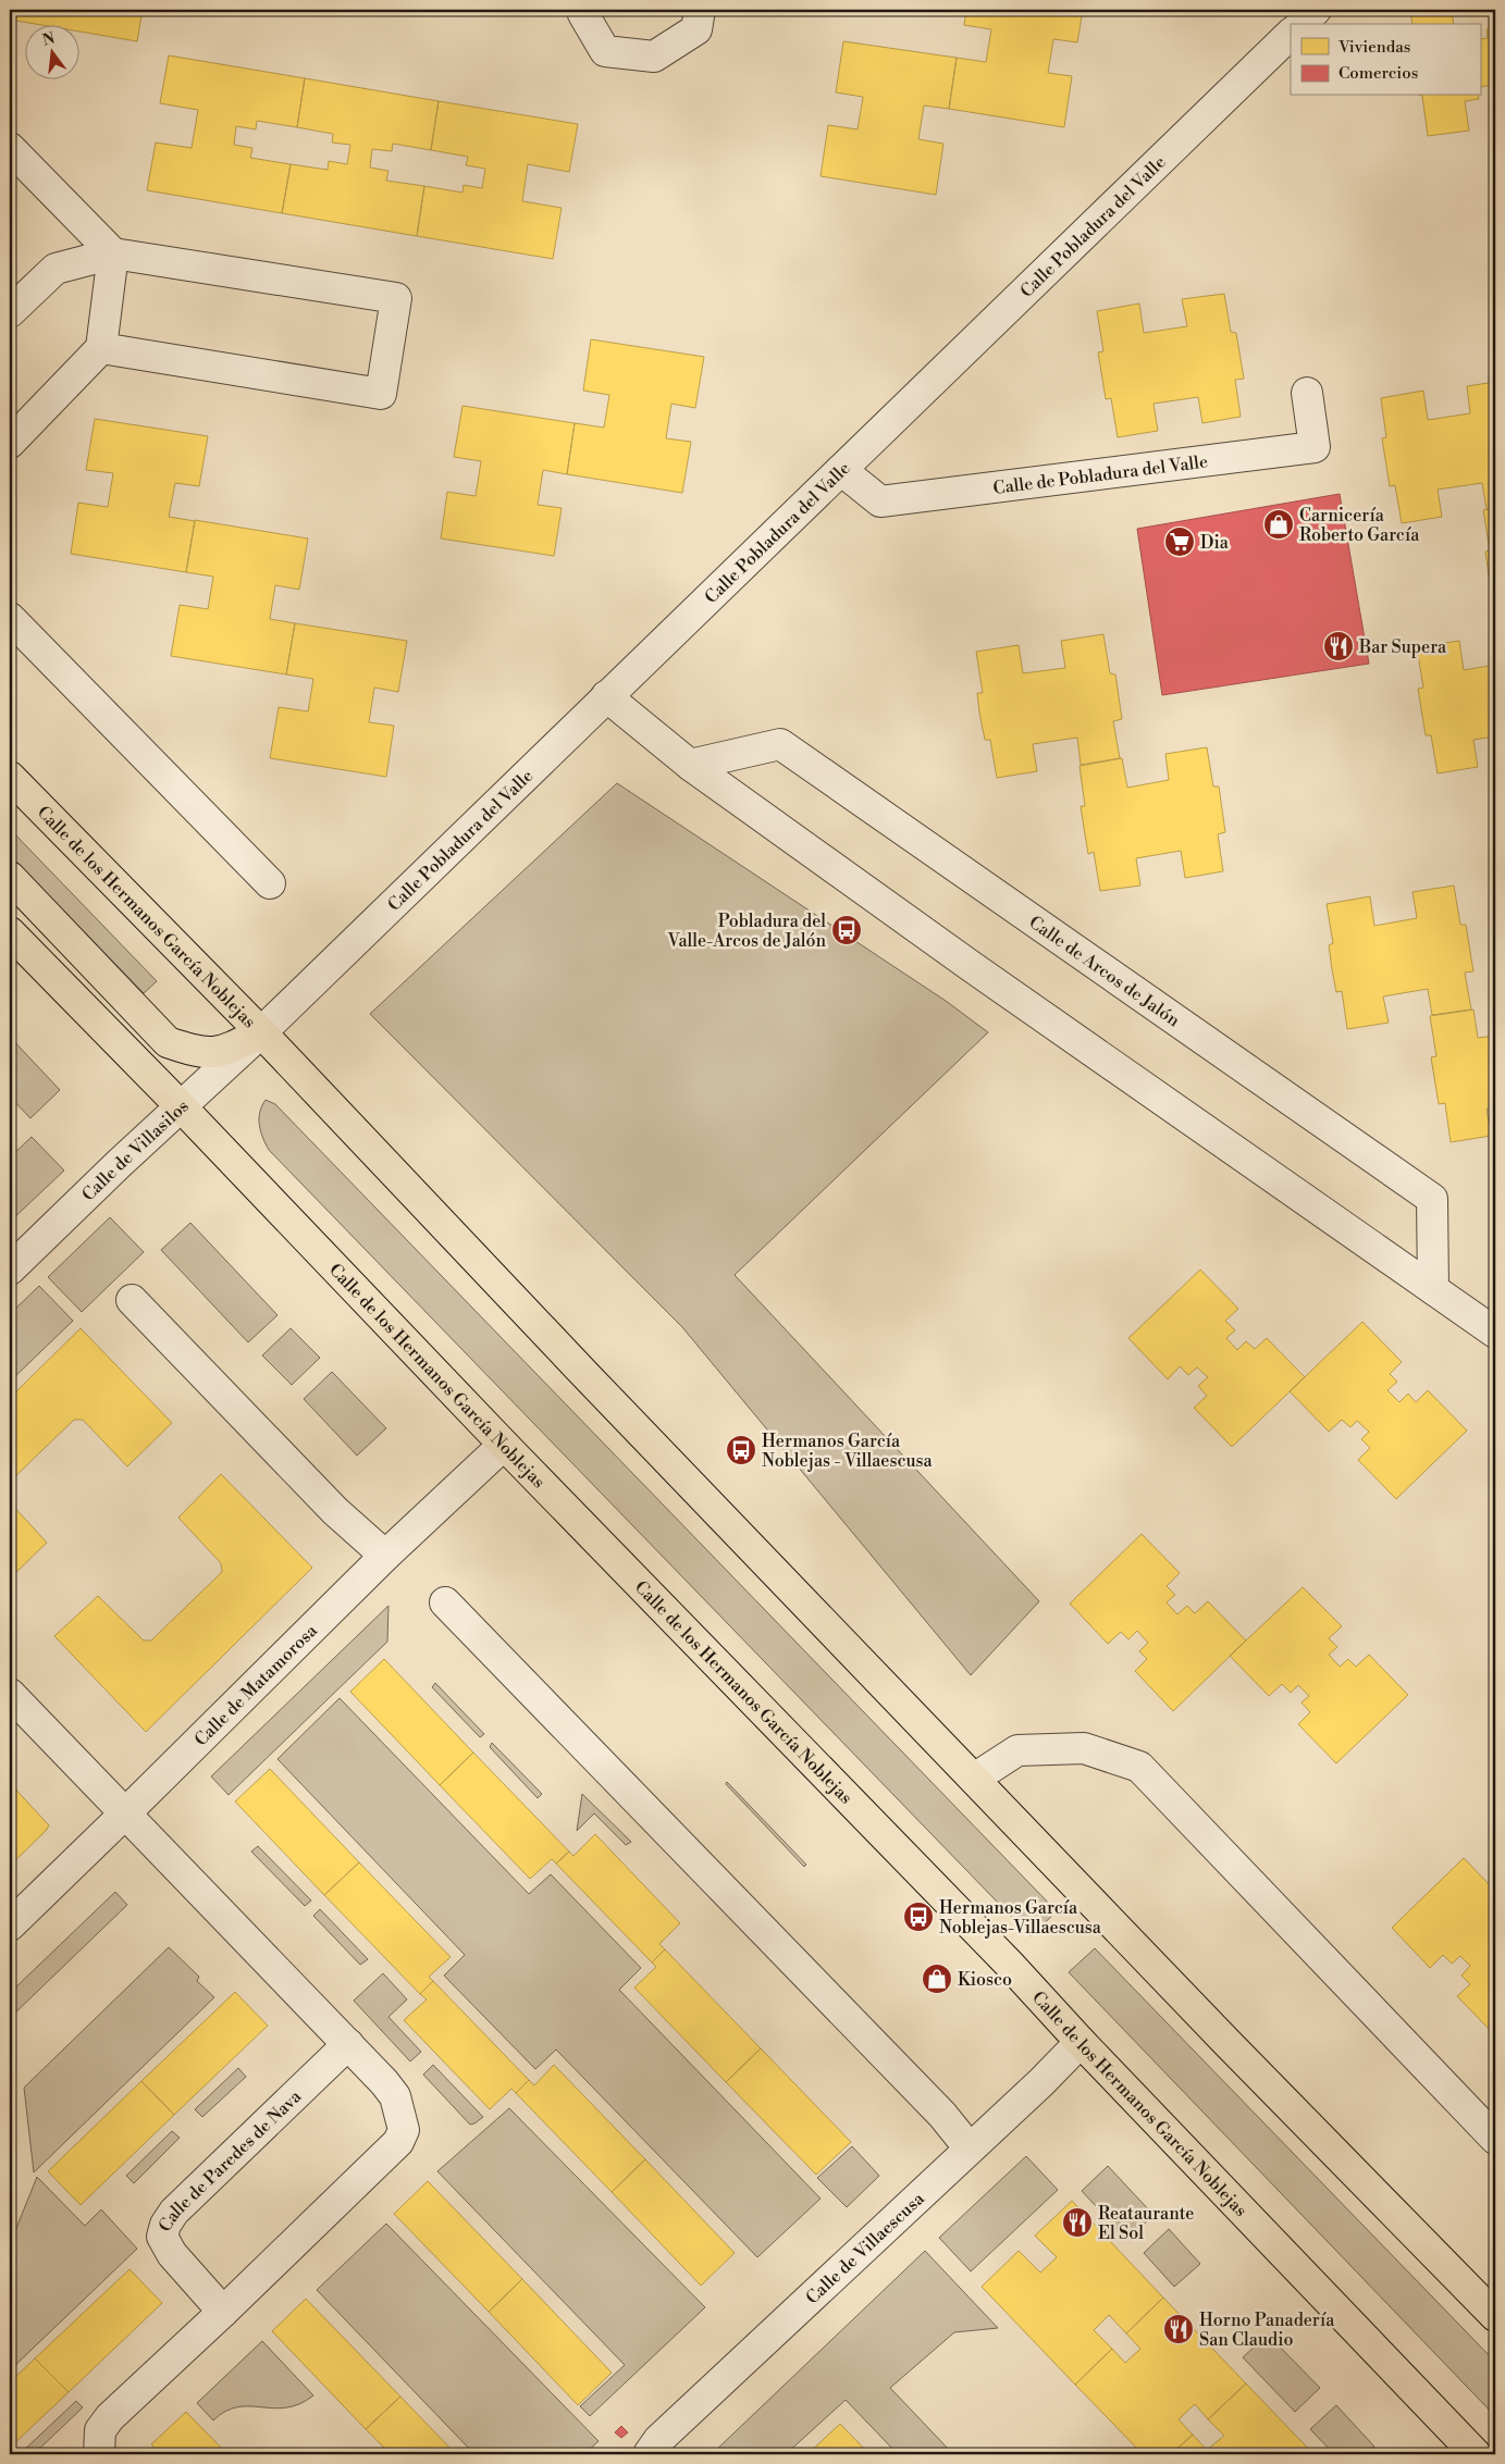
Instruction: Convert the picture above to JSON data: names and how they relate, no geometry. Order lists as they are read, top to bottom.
{
  "streets": {
    "main road": ["Calle de los Hermanos García Noblejas"],
    "street": [
      "Calle Pobladura del Valle",
      "Calle de Pobladura del Valle",
      "Calle de Arcos de Jalón",
      "Calle de Villasilos",
      "Calle de Matamorosa",
      "Calle de Paredes de Nava",
      "Calle de Villaescusa"
    ]
  },
  "crossings": [
    ["Calle Pobladura del Valle", "Calle de Pobladura del Valle"],
    ["Calle Pobladura del Valle", "Calle de los Hermanos García Noblejas"],
    ["Calle Pobladura del Valle", "Calle de Villasilos"],
    ["Calle de los Hermanos García Noblejas", "Calle de Villasilos"],
    ["Calle de los Hermanos García Noblejas", "Calle de Matamorosa"],
    ["Calle de los Hermanos García Noblejas", "Calle de Villaescusa"]
  ],
  "places": {
    "shop": ["Carnicería Roberto García", "Kiosco"],
    "supermarket": ["Dia"],
    "restaurant": ["Bar Supera", "Reataurante El Sol", "Horno Panadería San Claudio"],
    "bus stop": ["Pobladura del Valle-Arcos de Jalón", "Hermanos García Noblejas - Villaescusa", "Hermanos García Noblejas-Villaescusa"]
  },
  "legend": ["Viviendas", "Comercios"],
  "north": "top"
}
